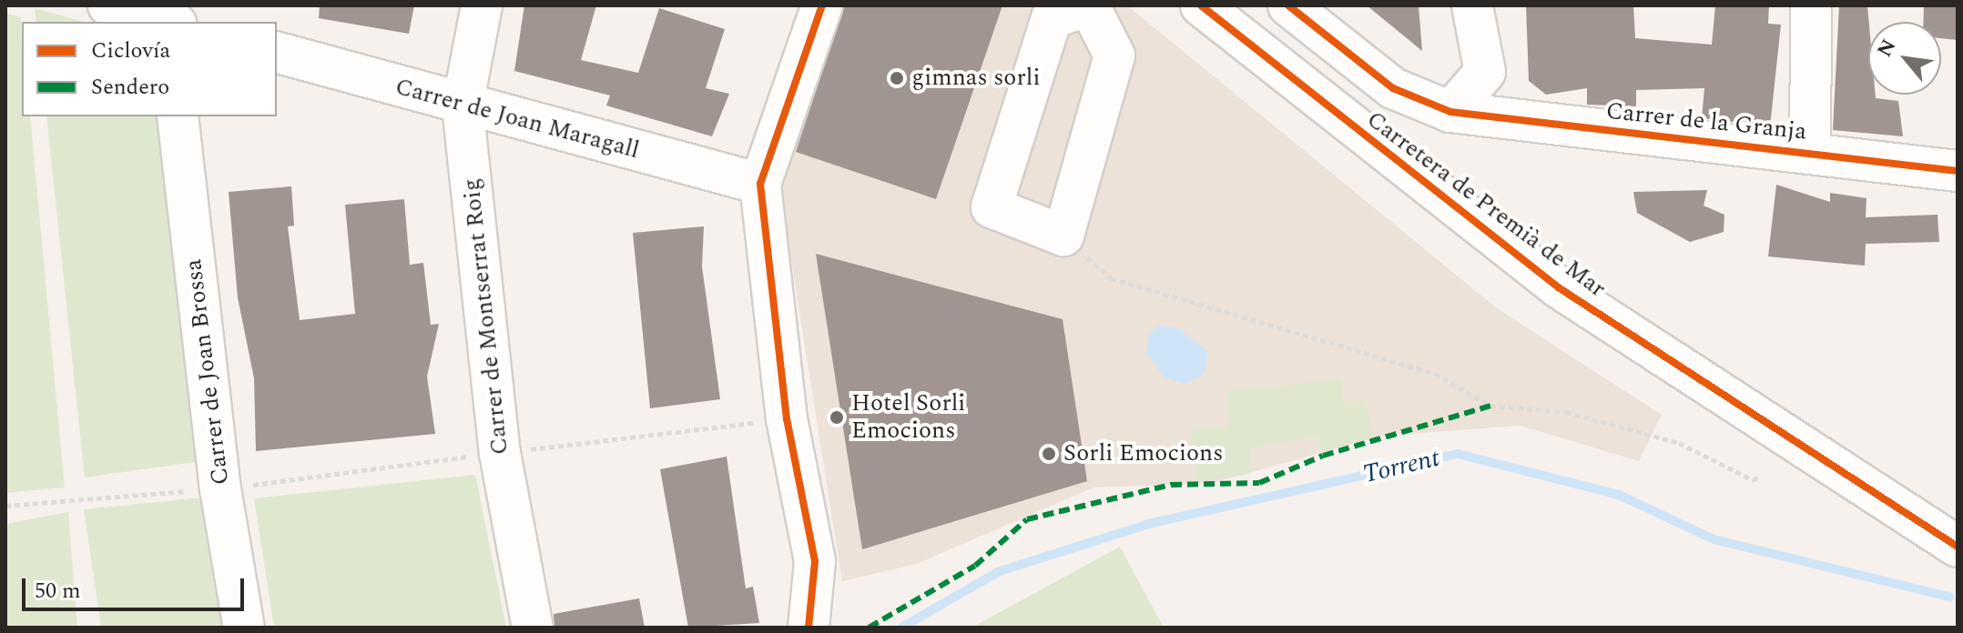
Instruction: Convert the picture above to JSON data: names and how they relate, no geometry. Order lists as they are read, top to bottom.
{
  "streets": {
    "street": [
      "Carrer de Joan Maragall",
      "Carrer de la Granja",
      "Carretera de Premià de Mar",
      "Carrer de Montserrat Roig",
      "Carrer de Joan Brossa"
    ]
  },
  "crossings": [
    ["Carrer de Joan Maragall", "Carrer de Montserrat Roig"],
    ["Carrer de la Granja", "Carretera de Premià de Mar"]
  ],
  "water": ["Torrent"],
  "places": ["gimnas sorli", "Hotel Sorli Emocions", "Sorli Emocions"],
  "legend": ["Ciclovía", "Sendero"],
  "scale_bar": "50 m",
  "north": "top left"
}
